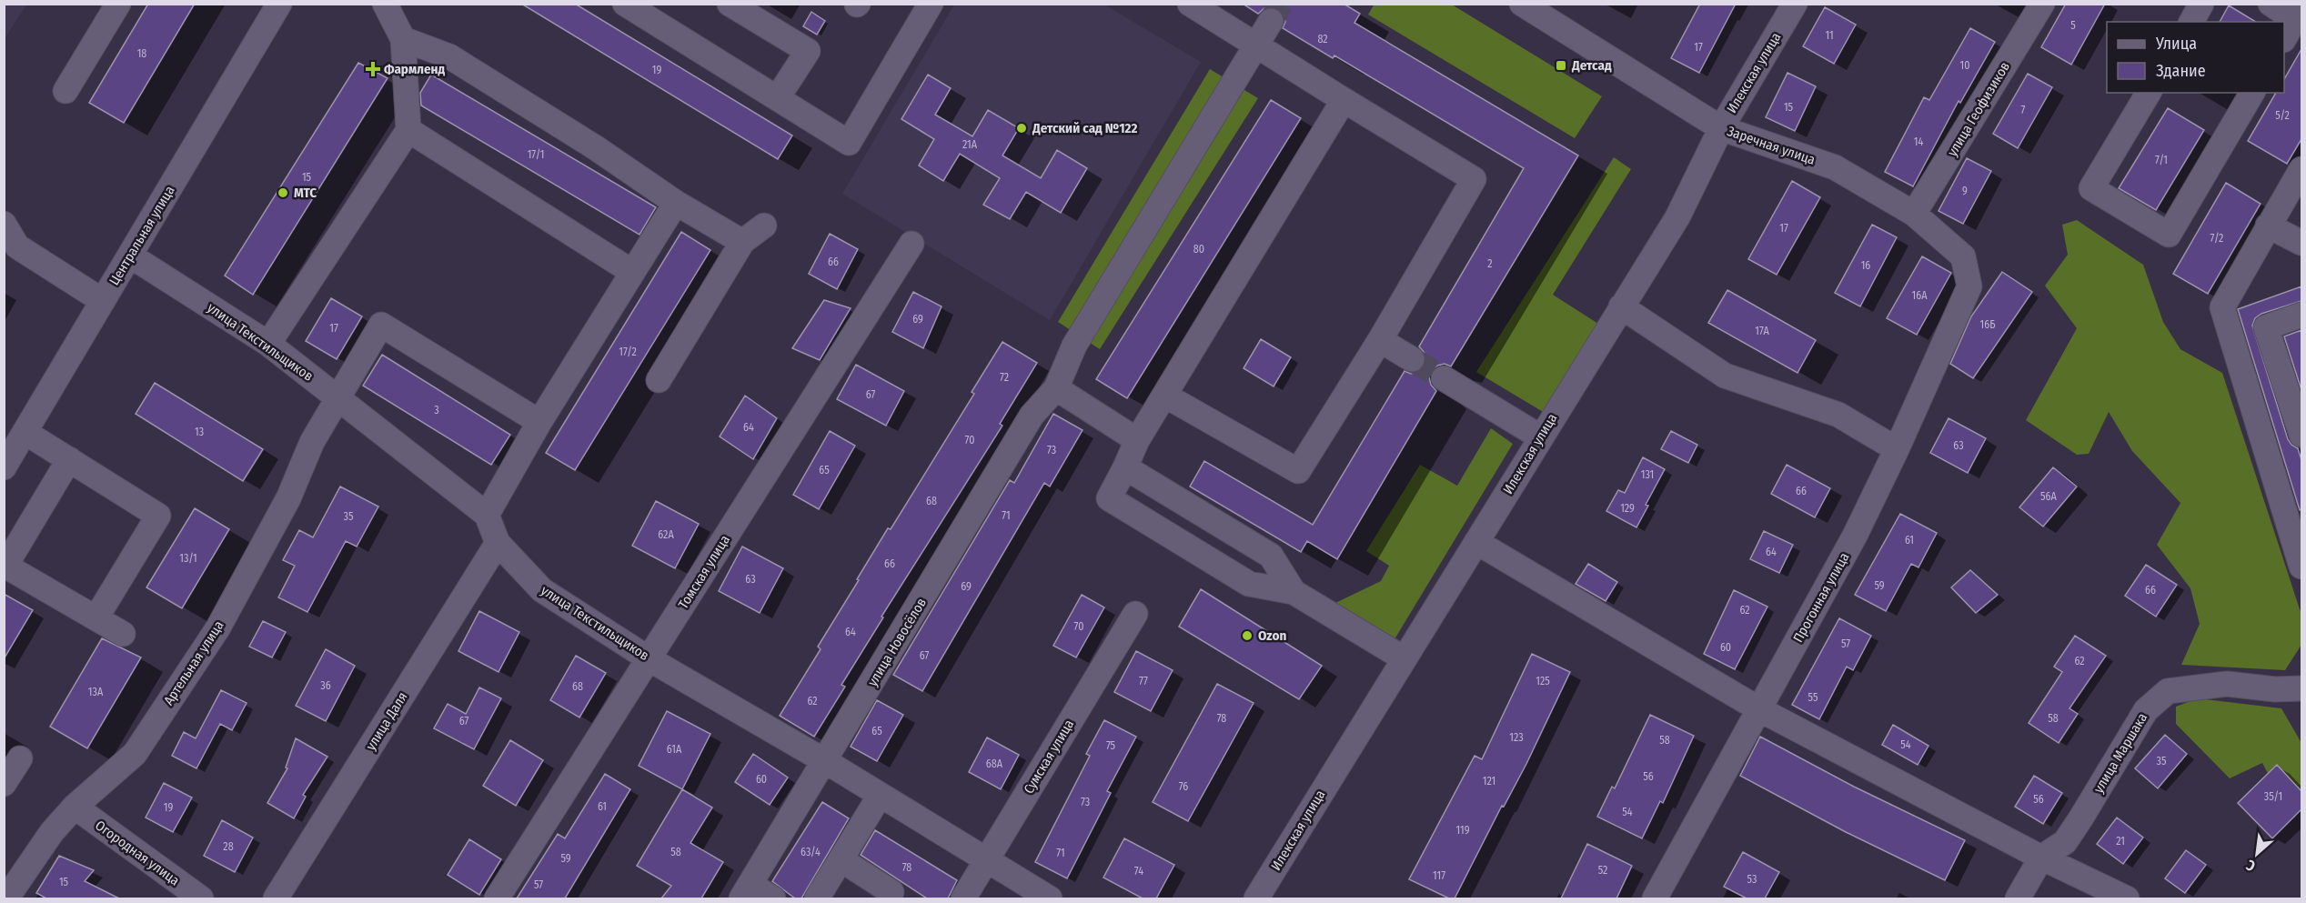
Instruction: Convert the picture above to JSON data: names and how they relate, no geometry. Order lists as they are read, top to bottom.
{
  "streets": {
    "street": [
      "Илекская улица",
      "улица Геофизиков",
      "Заречная улица",
      "Центральная улица",
      "улица Текстильщиков",
      "Томская улица",
      "Прогонная улица",
      "улица Новосёлов",
      "Артельная улица",
      "улица Даля",
      "улица Маршака",
      "Сумская улица",
      "Огородная улица"
    ]
  },
  "crossings": [
    ["Илекская улица", "Заречная улица"],
    ["улица Геофизиков", "Заречная улица"],
    ["Заречная улица", "Прогонная улица"],
    ["Центральная улица", "улица Текстильщиков"],
    ["улица Текстильщиков", "Томская улица"],
    ["улица Текстильщиков", "улица Новосёлов"],
    ["улица Текстильщиков", "Артельная улица"],
    ["улица Текстильщиков", "улица Даля"],
    ["улица Текстильщиков", "Сумская улица"],
    ["Артельная улица", "Огородная улица"]
  ],
  "places": {
    "transit": ["Детсад"],
    "health": ["Фармленд"],
    "other": ["Детский сад №122", "МТС", "Ozon"]
  },
  "house_numbers": [
    "5",
    "11",
    "82",
    "17",
    "18",
    "10",
    "19",
    "15",
    "7",
    "5/2",
    "14",
    "21А",
    "17/1",
    "7/1",
    "15",
    "9",
    "17",
    "7/2",
    "80",
    "66",
    "2",
    "16",
    "16А",
    "69",
    "16Б",
    "17",
    "17А",
    "17/2",
    "72",
    "67",
    "3",
    "64",
    "13",
    "70",
    "63",
    "73",
    "65",
    "131",
    "66",
    "56А",
    "68",
    "129",
    "71",
    "35",
    "62А",
    "61",
    "64",
    "13/1",
    "66",
    "63",
    "59",
    "69",
    "66",
    "62",
    "70",
    "64",
    "57",
    "60",
    "67",
    "62",
    "77",
    "125",
    "36",
    "68",
    "13А",
    "55",
    "62",
    "78",
    "58",
    "67",
    "65",
    "123",
    "58",
    "54",
    "75",
    "61А",
    "35",
    "68А",
    "56",
    "60",
    "121",
    "76",
    "35/1",
    "56",
    "73",
    "61",
    "19",
    "54",
    "119",
    "21",
    "28",
    "58",
    "63/4",
    "71",
    "59",
    "78",
    "52",
    "74",
    "117",
    "53",
    "15",
    "57"
  ],
  "legend": ["Улица", "Здание"],
  "north": "bottom left"
}
